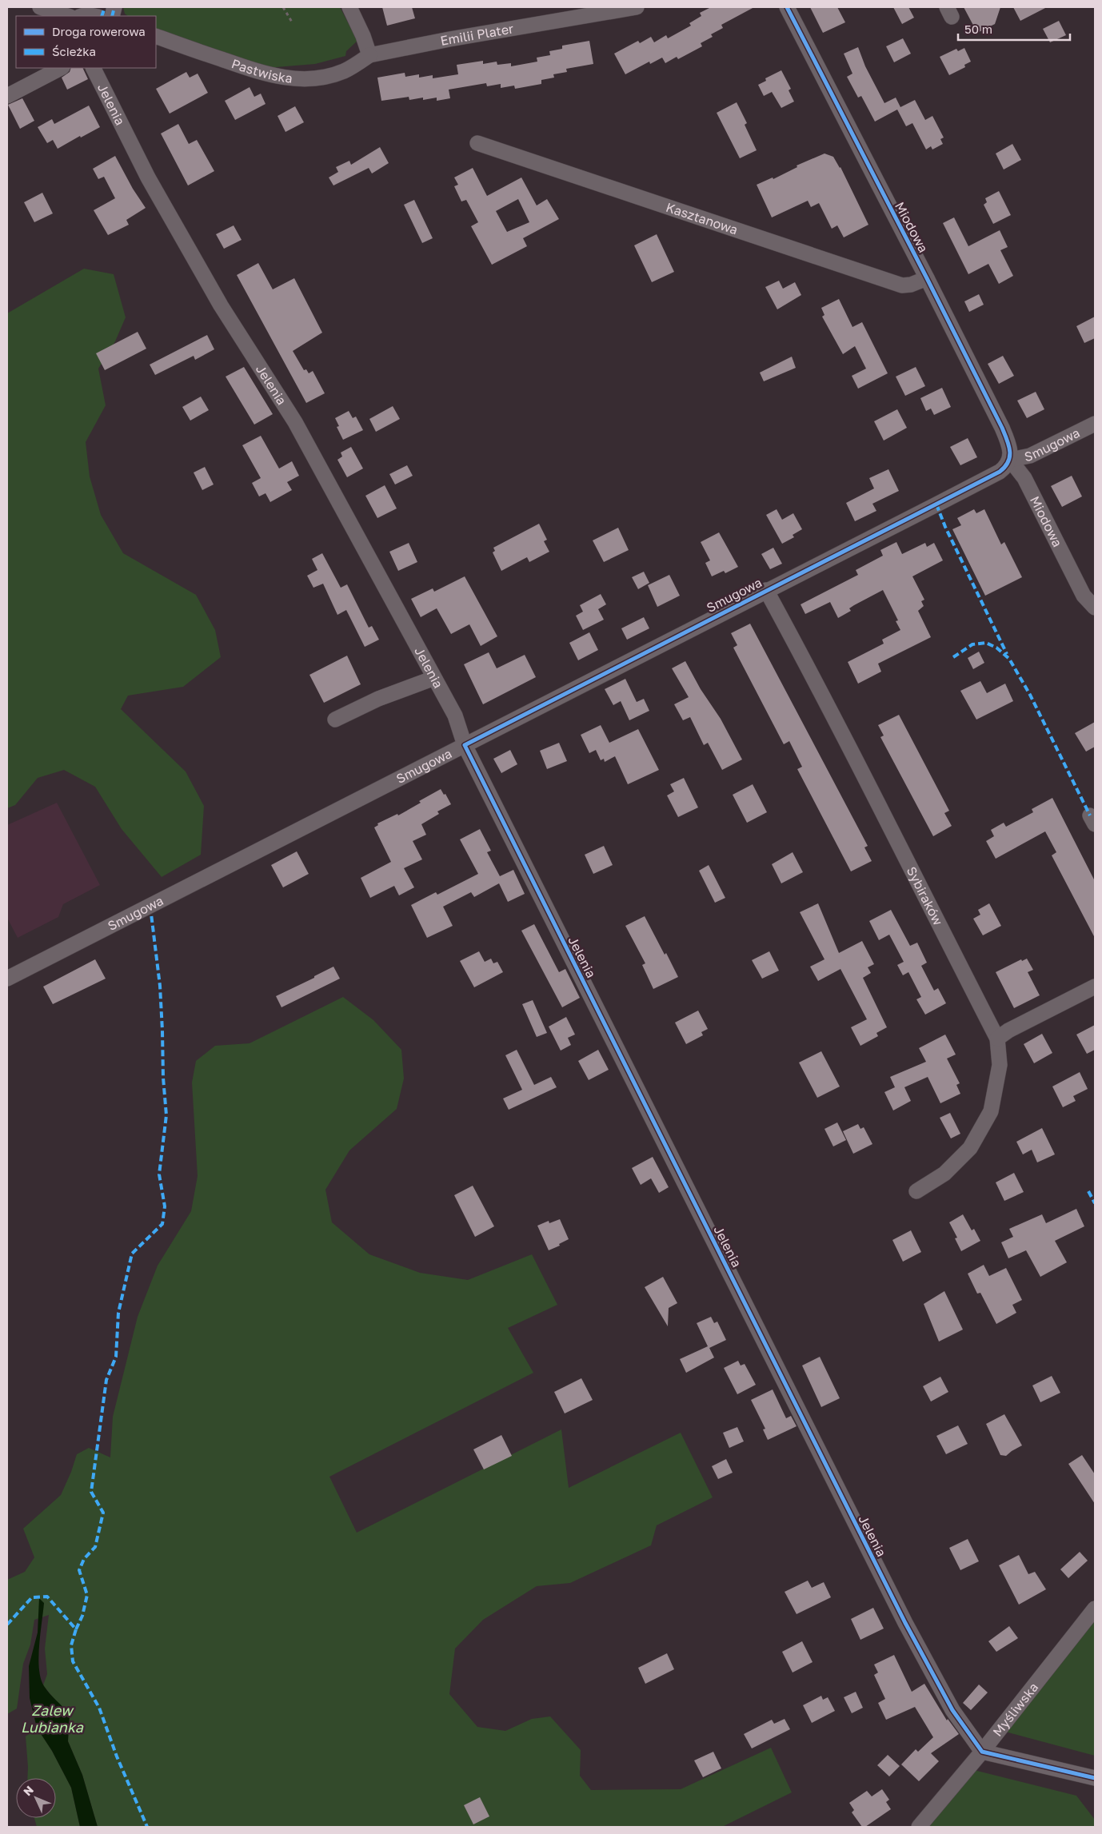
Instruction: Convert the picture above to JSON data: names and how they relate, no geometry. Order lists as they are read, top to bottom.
{
  "streets": {
    "street": [
      "Emilii Plater",
      "Pastwiska",
      "Jelenia",
      "Kasztanowa",
      "Miodowa",
      "Smugowa",
      "Sybiraków",
      "Myśliwska"
    ]
  },
  "crossings": [
    ["Emilii Plater", "Pastwiska"],
    ["Jelenia", "Smugowa"],
    ["Jelenia", "Myśliwska"],
    ["Kasztanowa", "Miodowa"],
    ["Miodowa", "Smugowa"],
    ["Smugowa", "Sybiraków"]
  ],
  "water": ["Zalew Lubianka"],
  "legend": ["Droga rowerowa", "Ścieżka"],
  "scale_bar": "50 m",
  "north": "top left"
}
